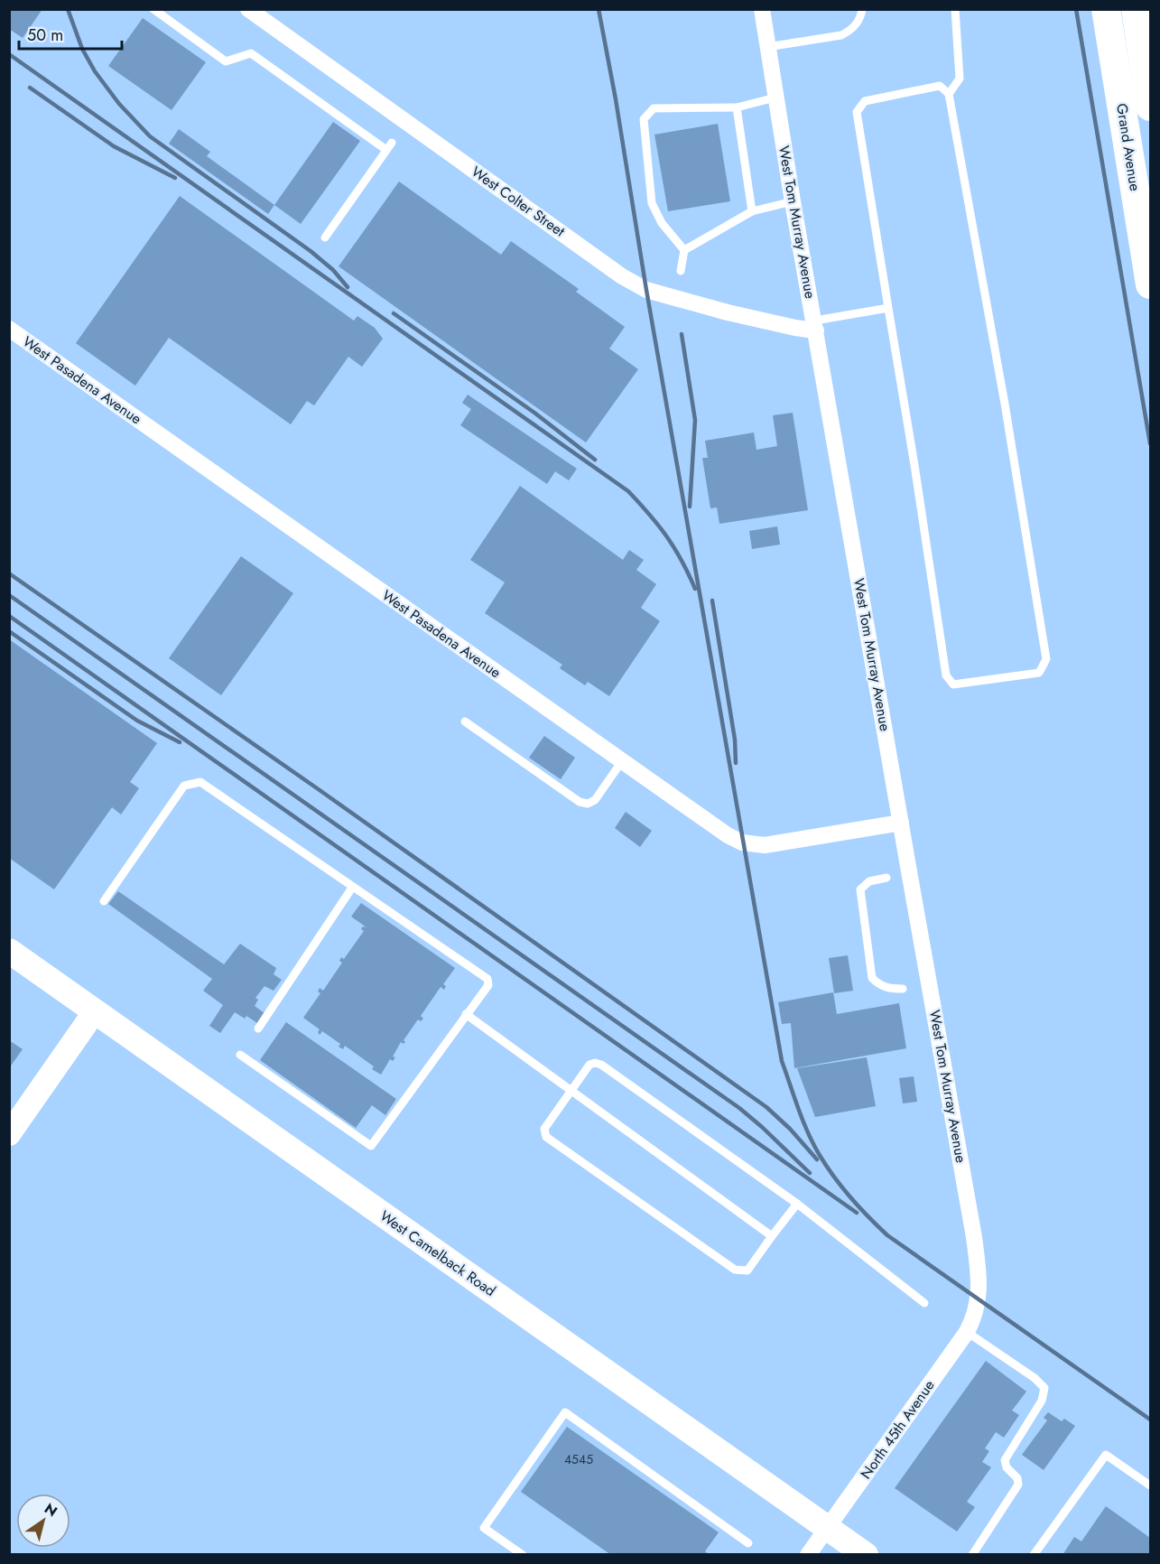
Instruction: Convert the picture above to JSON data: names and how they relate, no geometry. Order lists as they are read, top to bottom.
{
  "streets": {
    "highway": ["Grand Avenue"],
    "main road": ["West Camelback Road"],
    "street": [
      "West Colter Street",
      "West Tom Murray Avenue",
      "West Pasadena Avenue",
      "North 45th Avenue"
    ]
  },
  "crossings": [
    ["West Colter Street", "West Tom Murray Avenue"],
    ["West Tom Murray Avenue", "West Pasadena Avenue"],
    ["West Tom Murray Avenue", "North 45th Avenue"],
    ["West Camelback Road", "North 45th Avenue"]
  ],
  "house_numbers": ["4545"],
  "scale_bar": "50 m",
  "north": "top right"
}
